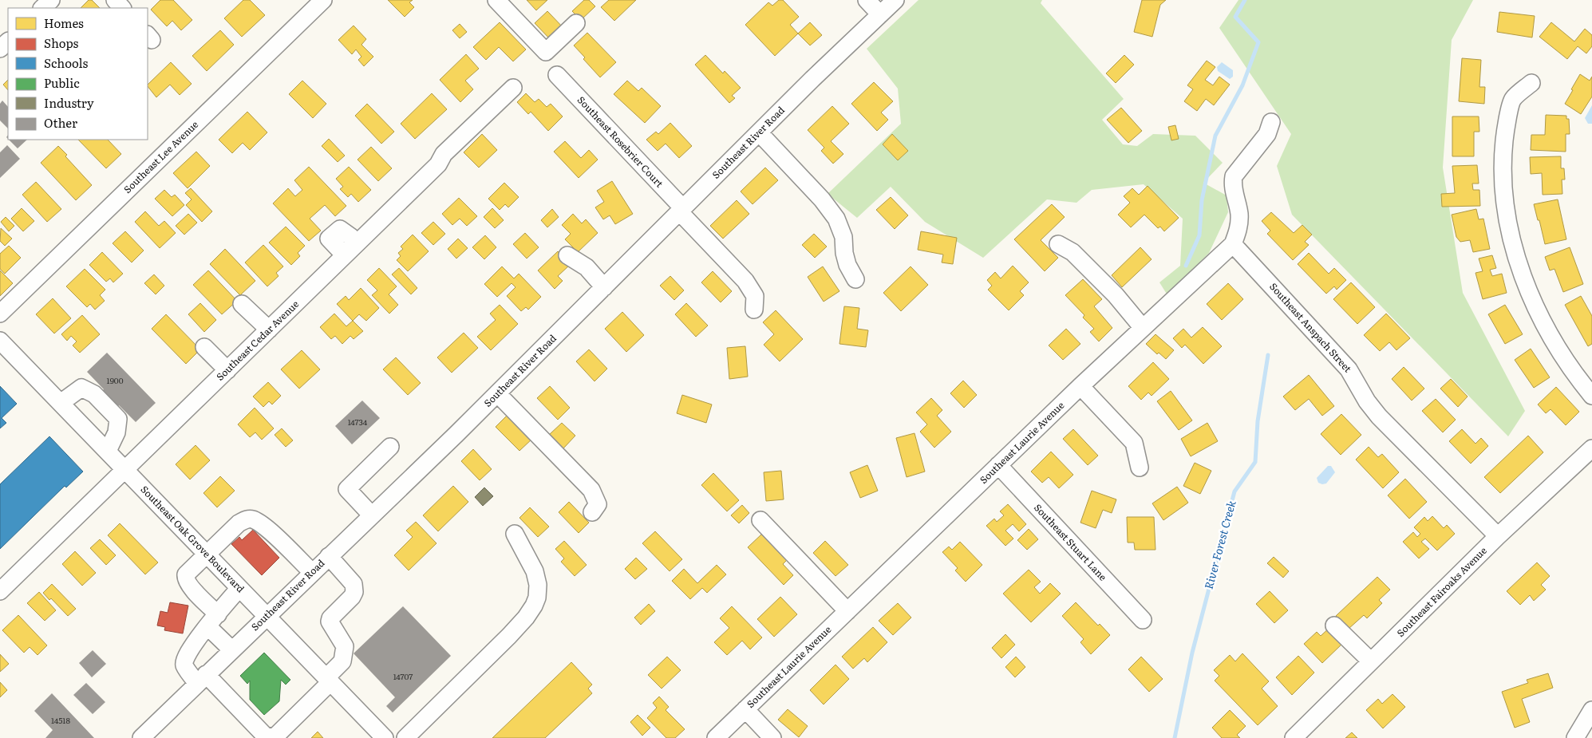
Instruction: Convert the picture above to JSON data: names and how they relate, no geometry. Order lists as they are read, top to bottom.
{
  "streets": {
    "street": [
      "Southeast Rosebrier Court",
      "Southeast River Road",
      "Southeast Lee Avenue",
      "Southeast Anspach Street",
      "Southeast Cedar Avenue",
      "Southeast Laurie Avenue",
      "Southeast Oak Grove Boulevard",
      "Southeast Stuart Lane",
      "Southeast Fairoaks Avenue"
    ]
  },
  "crossings": [
    ["Southeast Rosebrier Court", "Southeast River Road"],
    ["Southeast River Road", "Southeast Oak Grove Boulevard"],
    ["Southeast Anspach Street", "Southeast Laurie Avenue"],
    ["Southeast Anspach Street", "Southeast Fairoaks Avenue"],
    ["Southeast Cedar Avenue", "Southeast Oak Grove Boulevard"],
    ["Southeast Laurie Avenue", "Southeast Stuart Lane"]
  ],
  "water": ["River Forest Creek"],
  "house_numbers": [
    "1900",
    "14734",
    "14707",
    "14518"
  ],
  "legend": [
    "Homes",
    "Shops",
    "Schools",
    "Public",
    "Industry",
    "Other"
  ]
}
